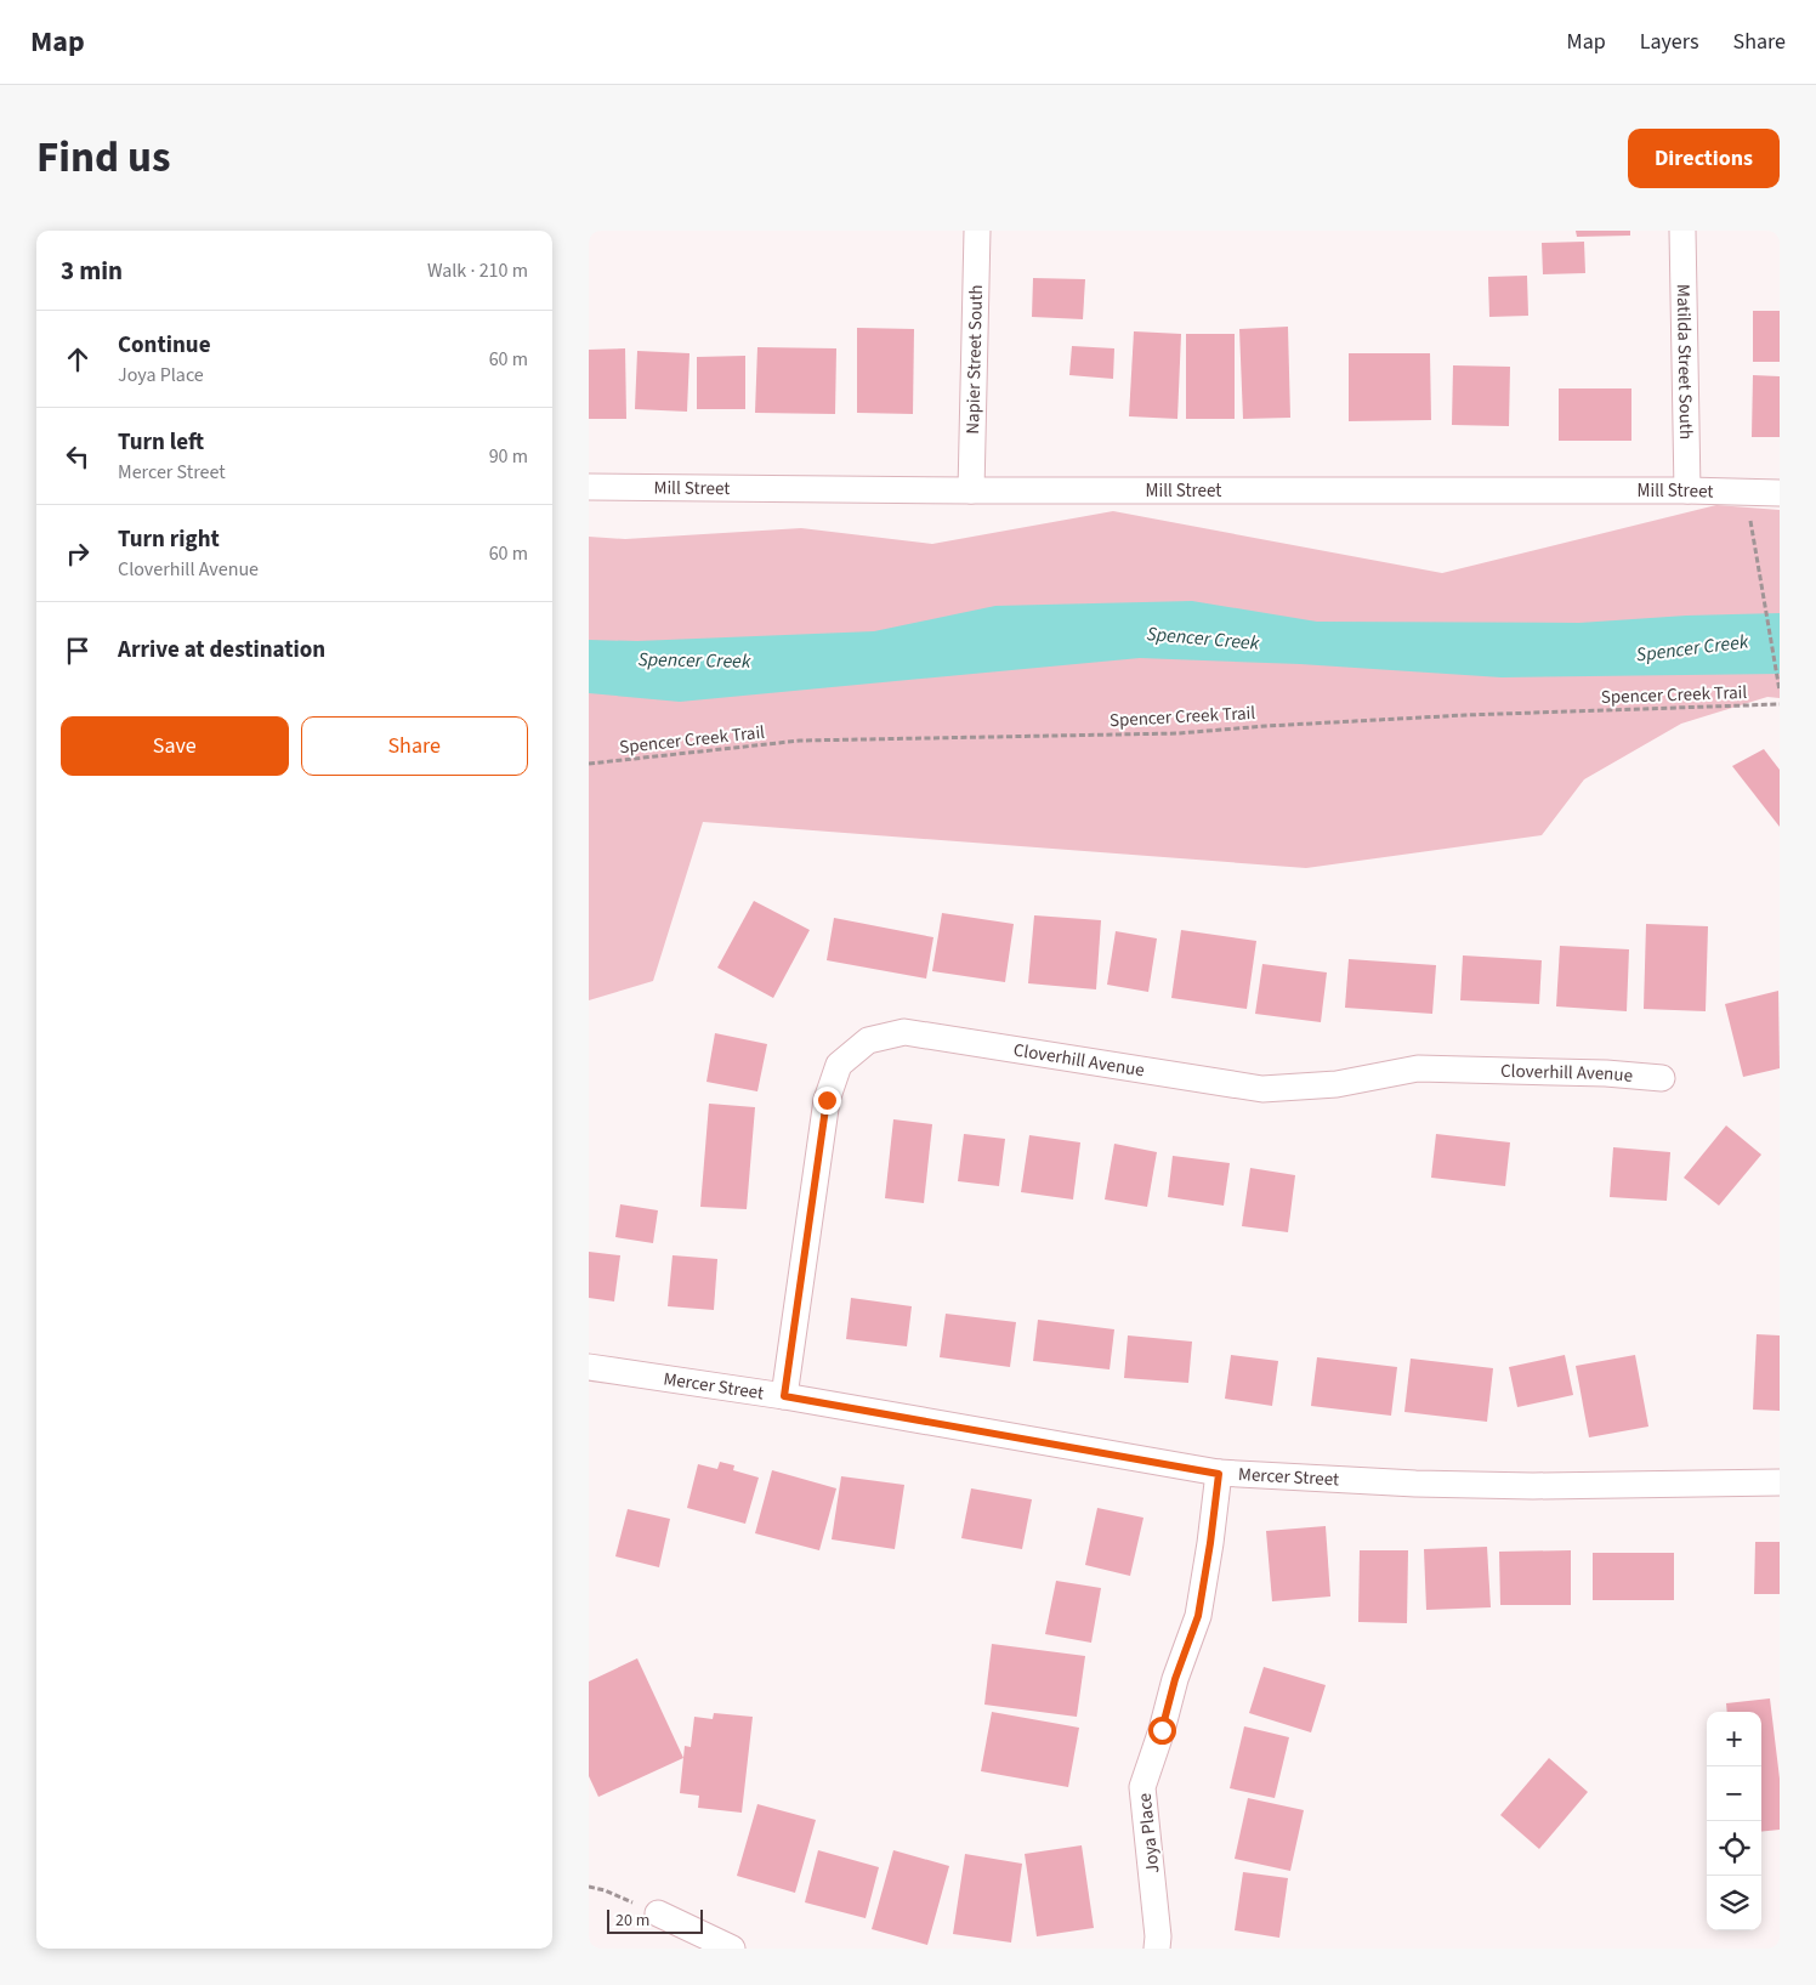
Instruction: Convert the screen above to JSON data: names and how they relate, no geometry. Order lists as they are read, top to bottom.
{
  "streets": {
    "street": [
      "Napier Street South",
      "Matilda Street South",
      "Mill Street",
      "Cloverhill Avenue",
      "Mercer Street",
      "Joya Place"
    ],
    "path": ["Spencer Creek Trail"]
  },
  "crossings": [
    ["Napier Street South", "Mill Street"],
    ["Matilda Street South", "Mill Street"],
    ["Cloverhill Avenue", "Mercer Street"],
    ["Mercer Street", "Joya Place"]
  ],
  "water": ["Spencer Creek"],
  "scale_bar": "20 m",
  "page": {
    "header": "Map",
    "nav": ["Map", "Layers", "Share"],
    "title": "Find us",
    "buttons": [
      "Directions",
      ["Save", "Share"]
    ],
    "heading": ["3 min", "Walk · 210 m"],
    "list": [
      ["Continue", "Joya Place", "60 m"],
      ["Turn left", "Mercer Street", "90 m"],
      ["Turn right", "Cloverhill Avenue", "60 m"],
      "Arrive at destination"
    ],
    "map_buttons": ["+", "−"],
    "scale": "20 m"
  }
}
